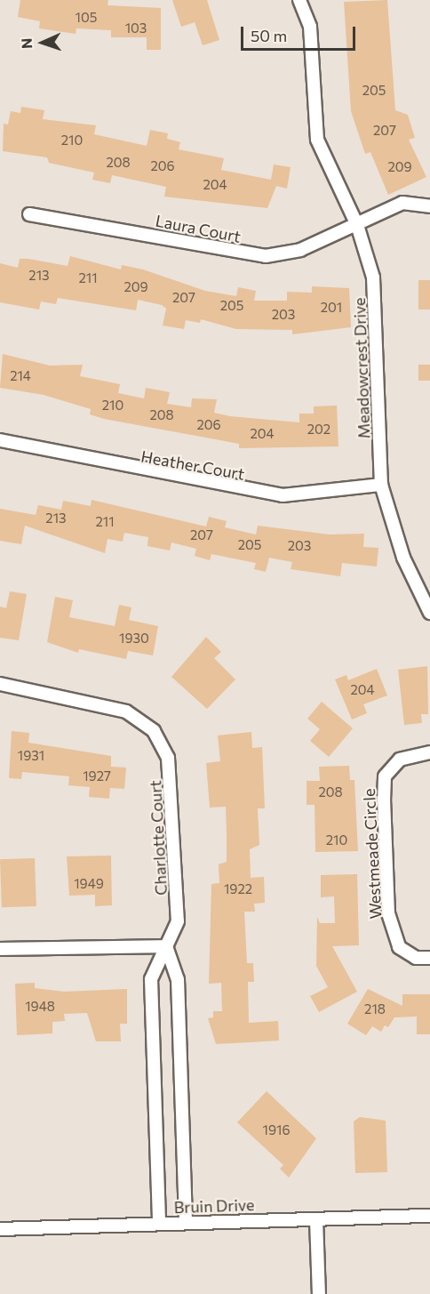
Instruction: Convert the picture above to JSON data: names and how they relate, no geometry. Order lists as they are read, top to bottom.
{
  "streets": {
    "street": [
      "Laura Court",
      "Meadowcrest Drive",
      "Heather Court",
      "Charlotte Court",
      "Westmeade Circle",
      "Bruin Drive"
    ]
  },
  "crossings": [
    ["Laura Court", "Meadowcrest Drive"],
    ["Meadowcrest Drive", "Heather Court"],
    ["Charlotte Court", "Bruin Drive"]
  ],
  "house_numbers": [
    "105",
    "103",
    "205",
    "207",
    "210",
    "208",
    "206",
    "209",
    "204",
    "213",
    "211",
    "209",
    "207",
    "205",
    "201",
    "203",
    "214",
    "210",
    "208",
    "206",
    "202",
    "204",
    "213",
    "211",
    "207",
    "205",
    "203",
    "1930",
    "204",
    "1931",
    "1927",
    "208",
    "210",
    "1949",
    "1922",
    "1948",
    "218",
    "1916"
  ],
  "scale_bar": "50 m",
  "north": "left"
}
